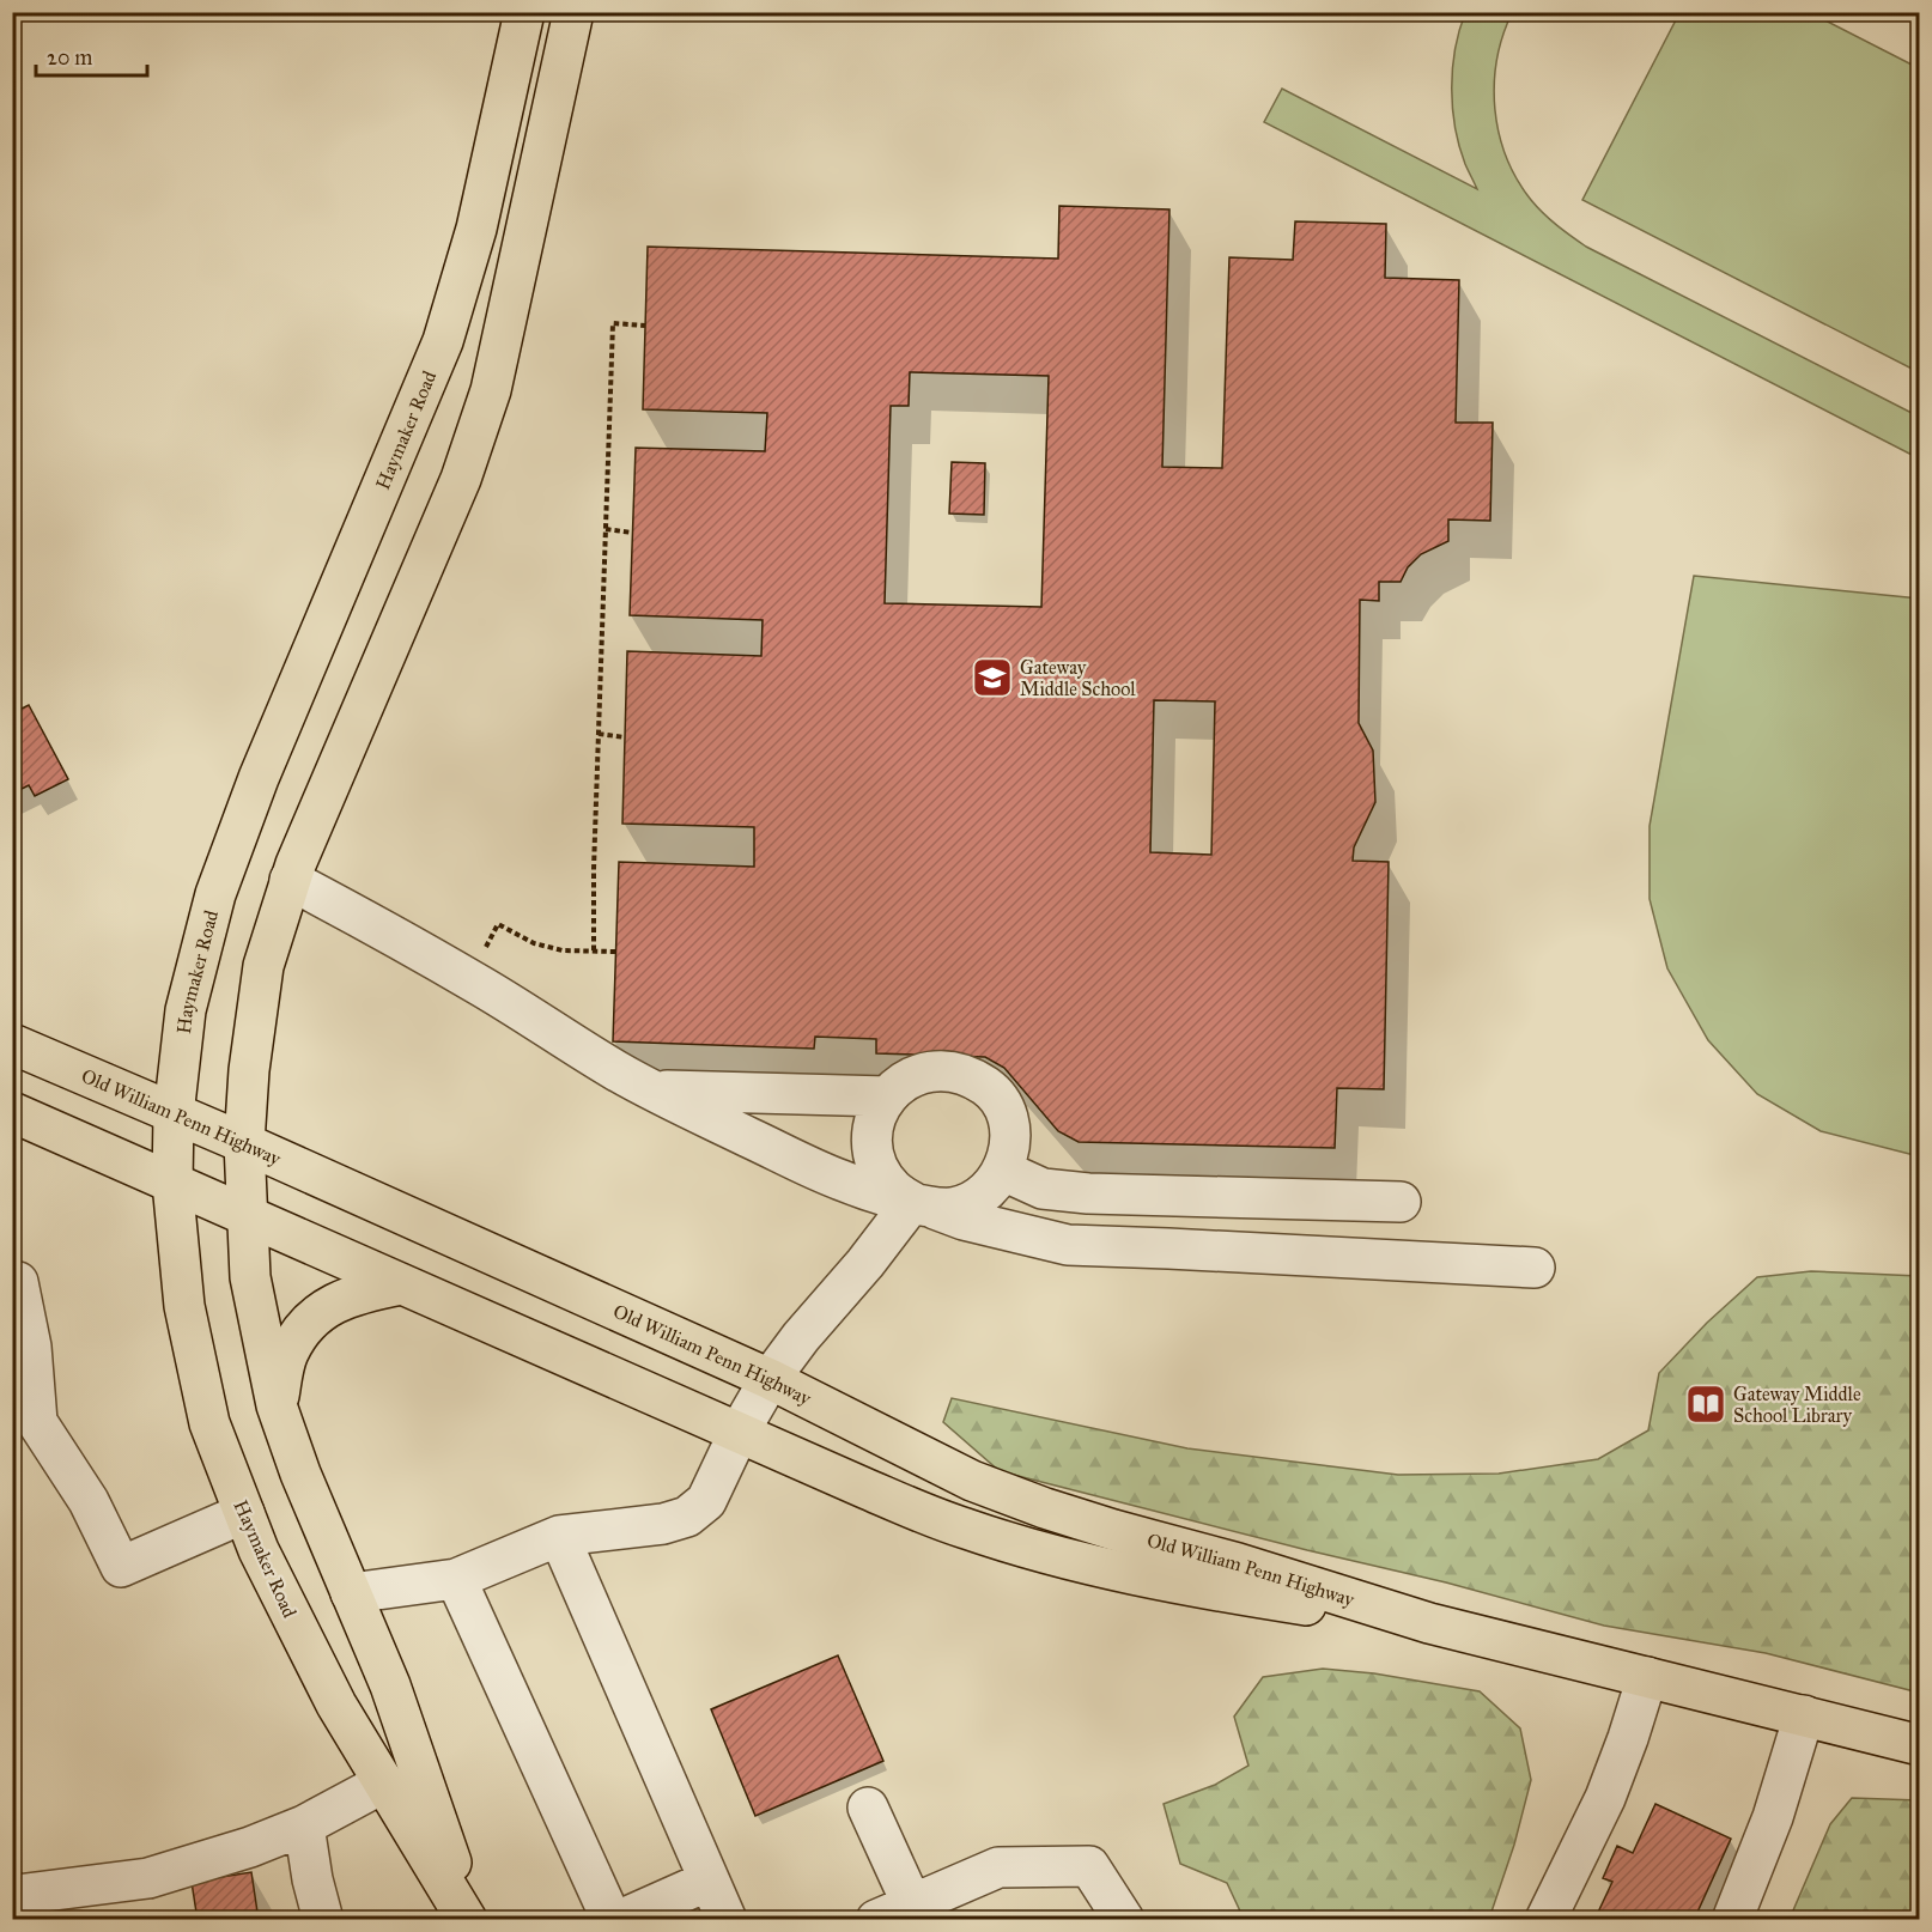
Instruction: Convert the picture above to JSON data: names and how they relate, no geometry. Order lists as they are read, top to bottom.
{
  "streets": {
    "main road": ["Haymaker Road", "Old William Penn Highway"]
  },
  "crossings": [
    ["Haymaker Road", "Old William Penn Highway"]
  ],
  "places": {
    "school or university": ["Gateway Middle School"],
    "library": ["Gateway Middle School Library"]
  },
  "scale_bar": "20 m"
}
